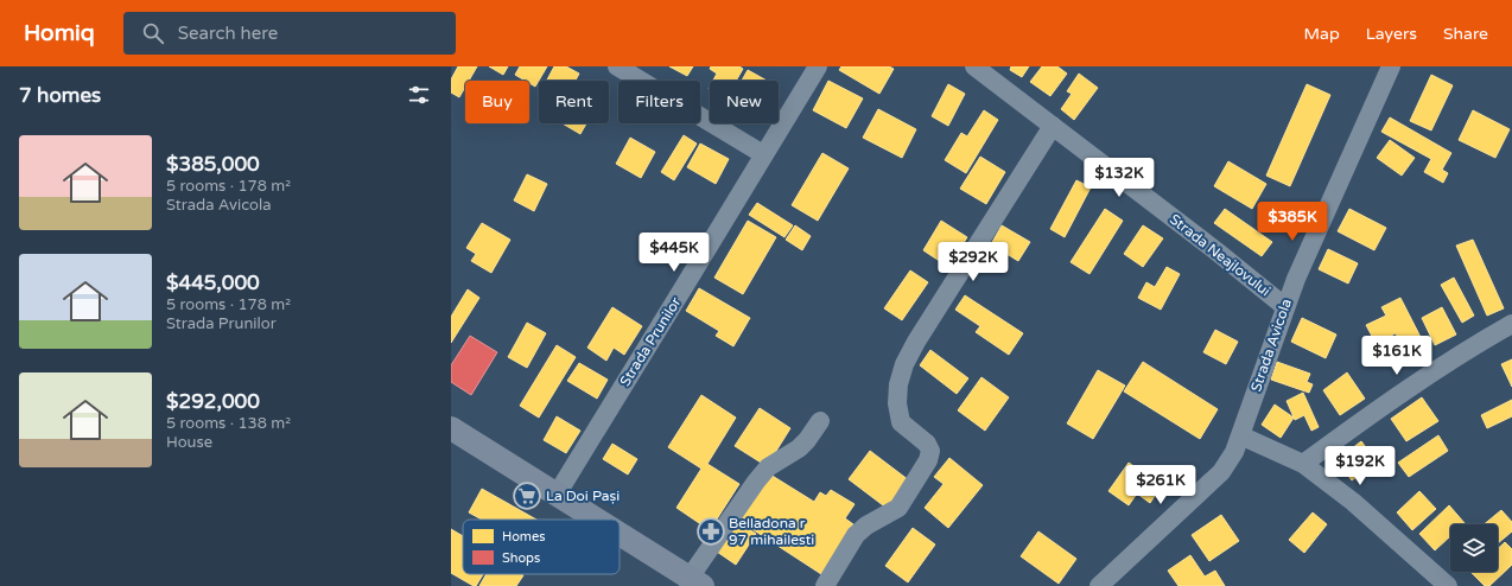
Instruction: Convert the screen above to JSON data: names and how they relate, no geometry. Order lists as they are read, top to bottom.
{
  "streets": {
    "street": ["Strada Neajlovului", "Strada Prunilor", "Strada Avicola"]
  },
  "crossings": [
    ["Strada Neajlovului", "Strada Avicola"]
  ],
  "places": {
    "supermarket": ["La Doi Pași"],
    "pharmacy": ["Belladona r 97 mihailesti"]
  },
  "legend": ["Homes", "Shops"],
  "page": {
    "header": "Homiq",
    "search": "Search here",
    "nav": ["Map", "Layers", "Share"],
    "heading": "7 homes",
    "chip": [
      "Buy",
      "Rent",
      "Filters",
      "New"
    ],
    "list": [
      {
        "name": "$385,000",
        "note": "5 rooms · 178 m² · Strada Avicola"
      },
      {
        "name": "$445,000",
        "note": "5 rooms · 178 m² · Strada Prunilor"
      },
      {
        "name": "$292,000",
        "note": "5 rooms · 138 m² · House"
      }
    ],
    "price": [
      "$132K",
      "$385K",
      "$445K",
      "$292K",
      "$161K",
      "$192K",
      "$261K"
    ]
  }
}
